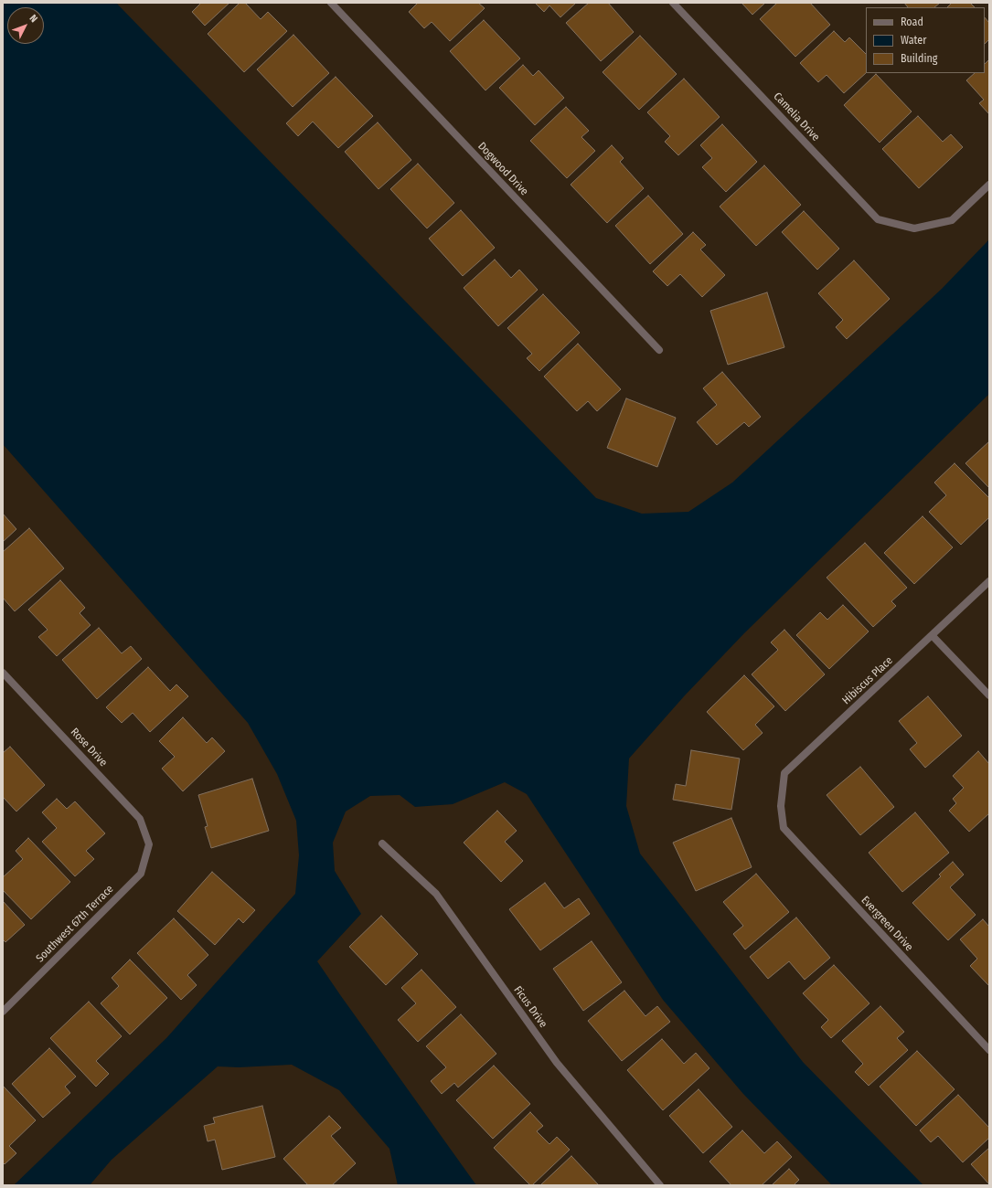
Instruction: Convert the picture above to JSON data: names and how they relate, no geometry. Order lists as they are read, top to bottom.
{
  "streets": {
    "street": [
      "Camelia Drive",
      "Dogwood Drive",
      "Hibiscus Place",
      "Rose Drive",
      "Southwest 67th Terrace",
      "Evergreen Drive",
      "Ficus Drive"
    ]
  },
  "crossings": [
    ["Hibiscus Place", "Evergreen Drive"],
    ["Rose Drive", "Southwest 67th Terrace"]
  ],
  "legend": ["Road", "Water", "Building"],
  "north": "top right"
}
